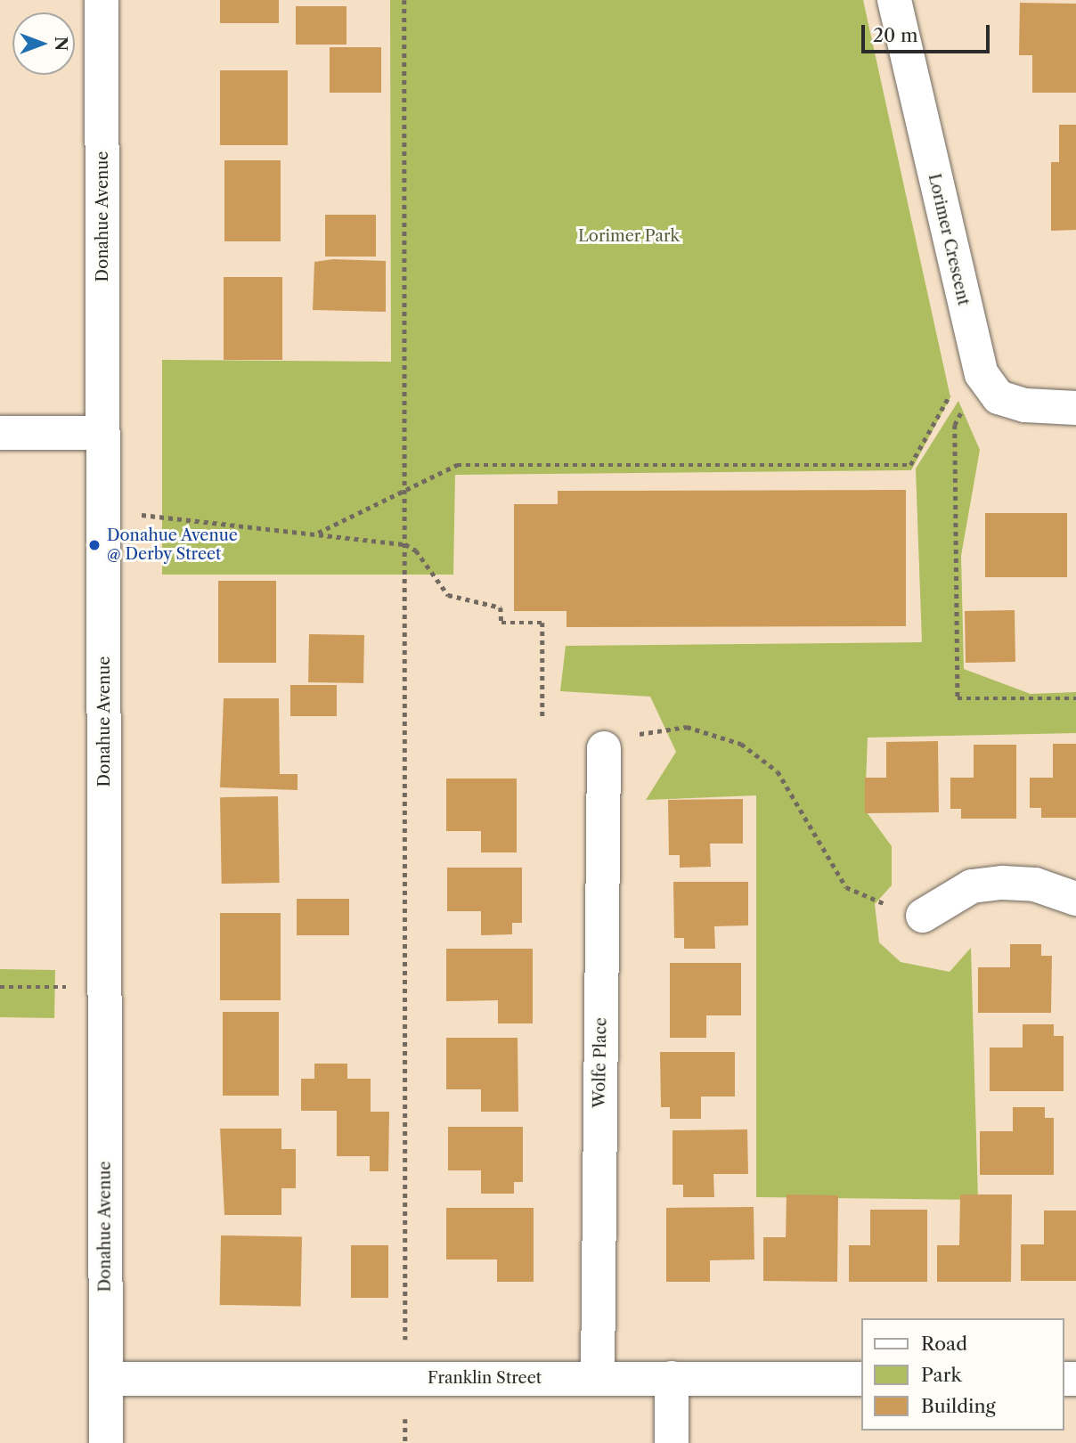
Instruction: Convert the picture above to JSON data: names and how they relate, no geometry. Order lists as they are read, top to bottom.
{
  "streets": {
    "street": [
      "Donahue Avenue",
      "Lorimer Crescent",
      "Wolfe Place",
      "Franklin Street"
    ]
  },
  "crossings": [
    ["Donahue Avenue", "Franklin Street"],
    ["Wolfe Place", "Franklin Street"]
  ],
  "parks": ["Lorimer Park"],
  "places": ["Donahue Avenue @ Derby Street"],
  "legend": ["Road", "Park", "Building"],
  "scale_bar": "20 m",
  "north": "right"
}
